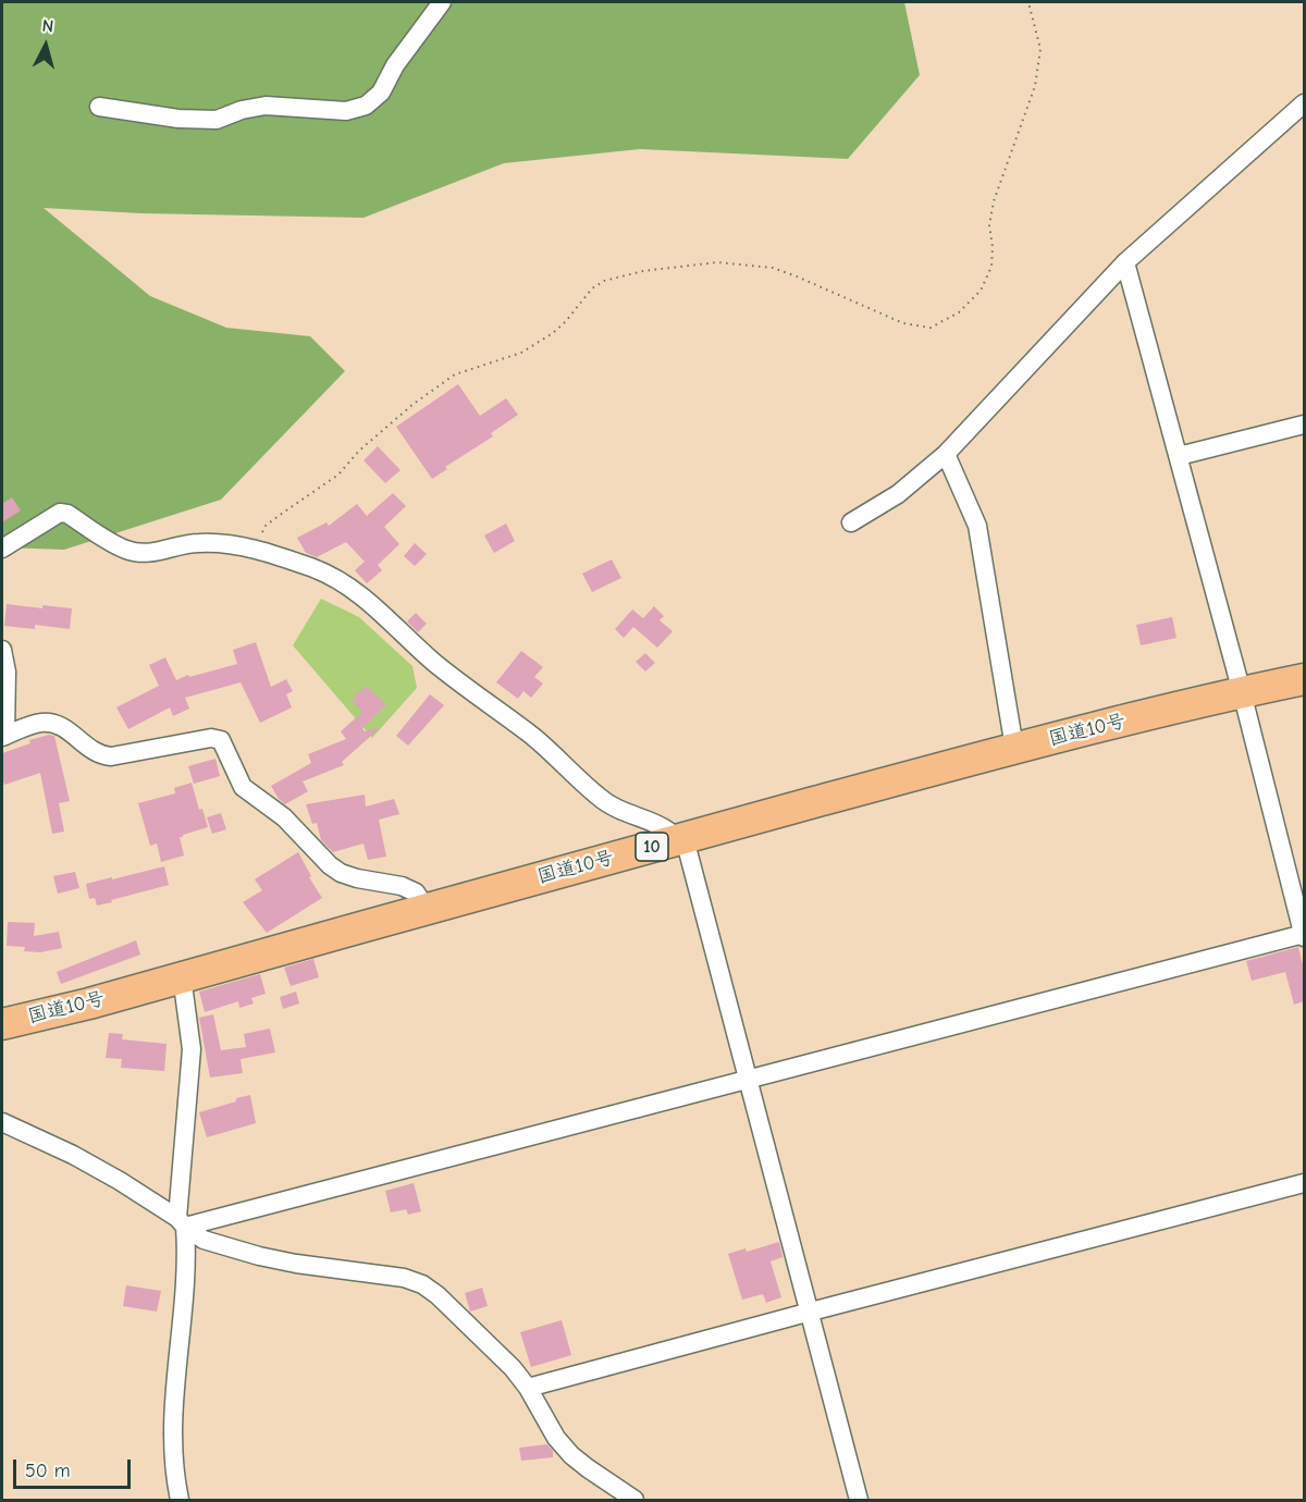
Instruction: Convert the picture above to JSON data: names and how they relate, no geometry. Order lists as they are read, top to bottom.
{
  "streets": {
    "highway": ["国道10号", "10"]
  },
  "scale_bar": "50 m",
  "north": "top"
}
